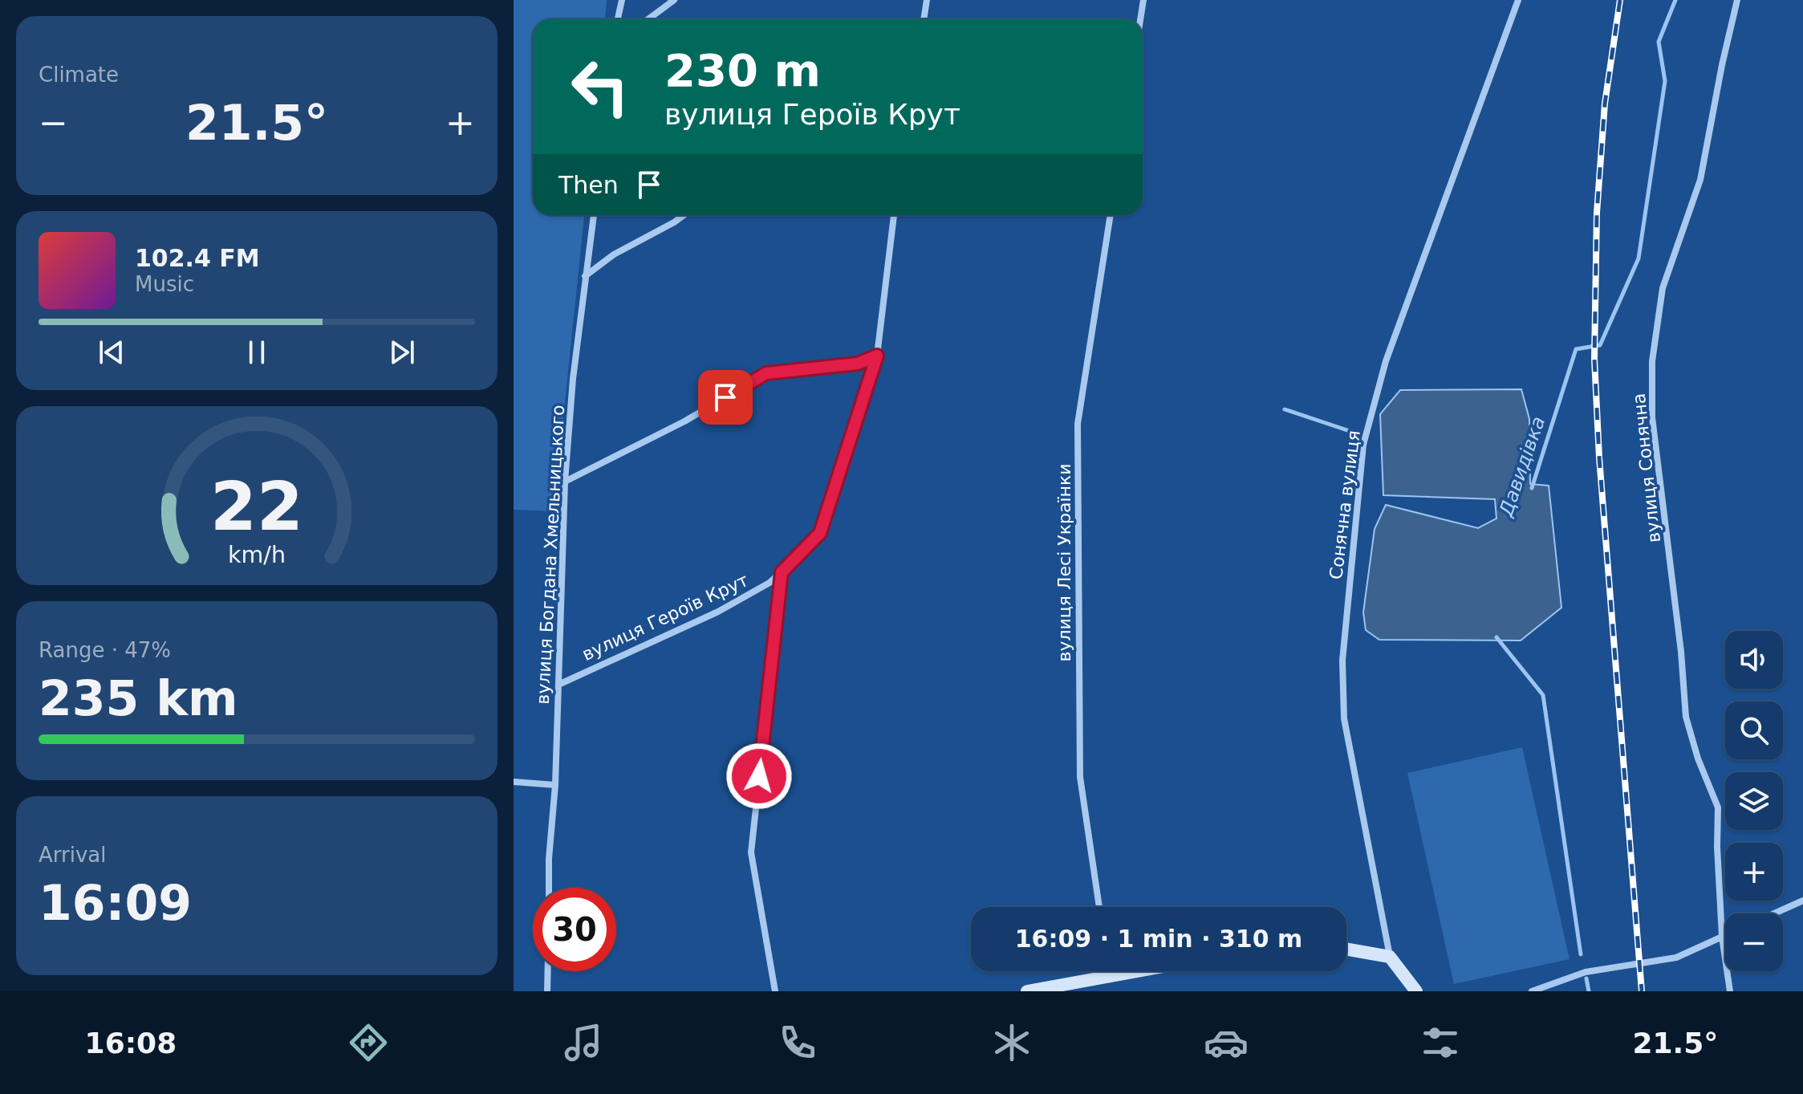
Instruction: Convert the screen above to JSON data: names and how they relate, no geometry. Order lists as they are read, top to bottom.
{
  "streets": {
    "street": [
      "вулиця Сонячна",
      "Сонячна вулиця",
      "вулиця Богдана Хмельницького",
      "вулиця Лесі Українки",
      "вулиця Героїв Крут"
    ]
  },
  "crossings": [
    ["вулиця Богдана Хмельницького", "вулиця Героїв Крут"]
  ],
  "water": ["Давидівка"],
  "page": {
    "tile": [
      "Climate",
      ["Range · 47%", "235 km"],
      ["Arrival", "16:09"]
    ],
    "turn": ["230 m", "вулиця Героїв Крут"],
    "heat": ["−", "21.5°", "+"],
    "then": "Then",
    "song": ["102.4 FM", "Music"],
    "map_buttons": ["+", "−"],
    "limit": "30",
    "trip": "16:09 · 1 min · 310 m",
    "tabs": ["16:08", "21.5°"],
    "gauge": ["22", "km/h"]
  }
}
